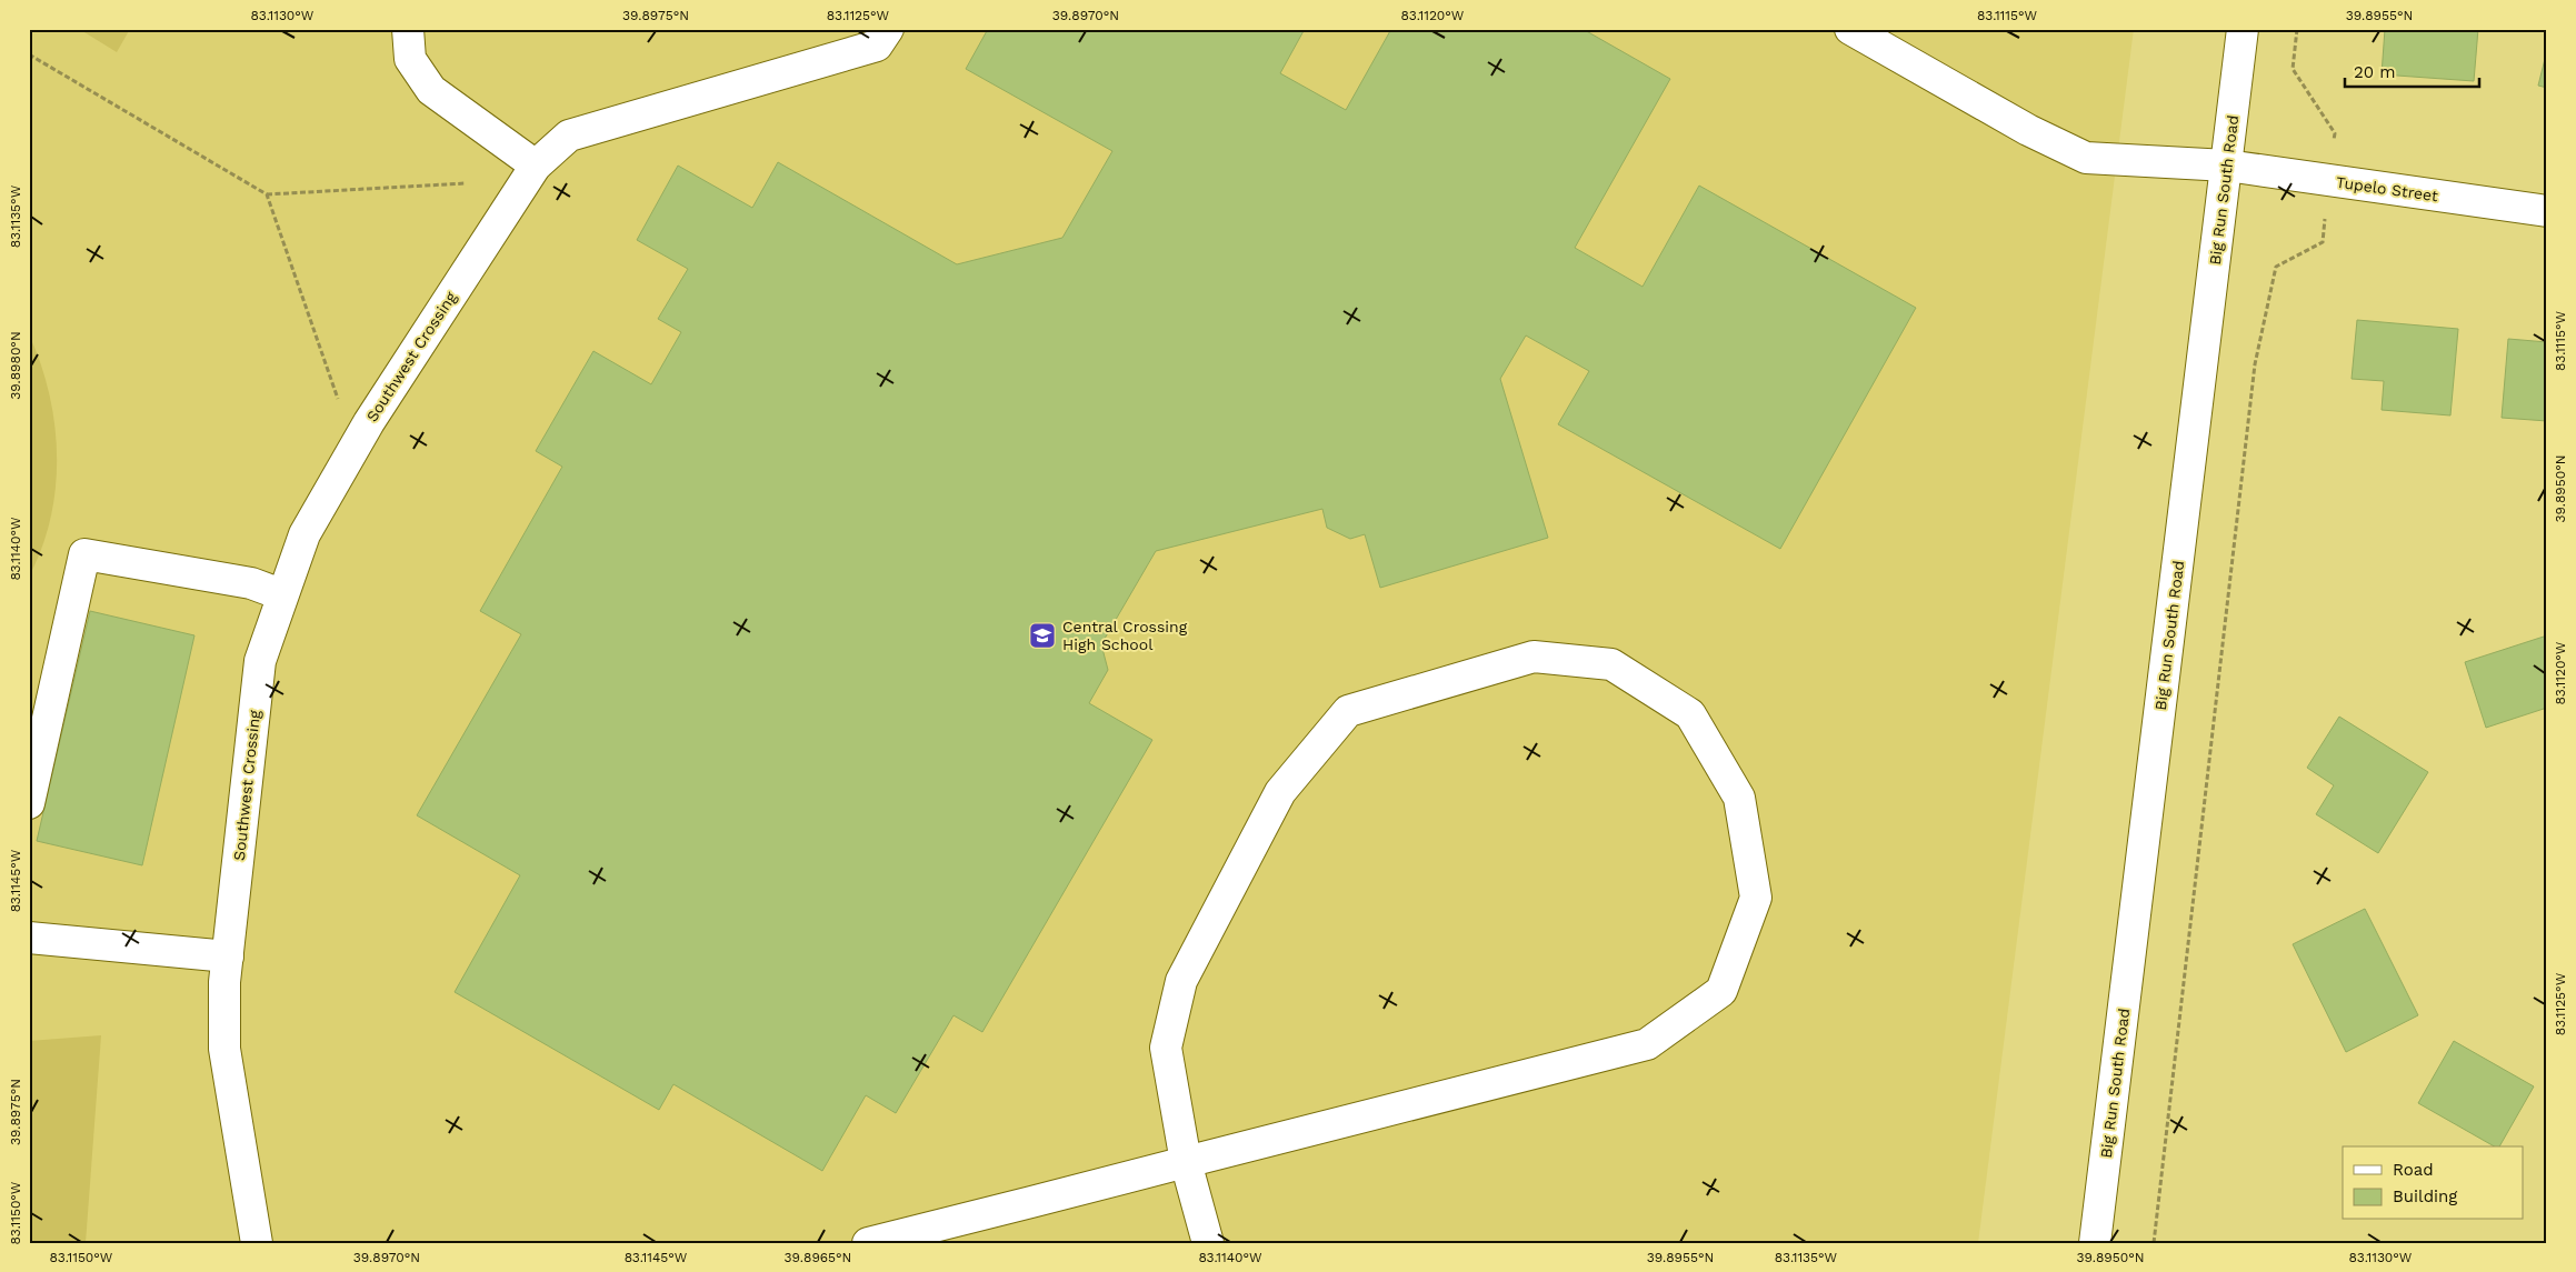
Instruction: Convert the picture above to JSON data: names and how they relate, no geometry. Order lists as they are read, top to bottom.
{
  "streets": {
    "street": ["Tupelo Street", "Big Run South Road", "Southwest Crossing"]
  },
  "crossings": [
    ["Tupelo Street", "Big Run South Road"]
  ],
  "places": {
    "school or university": ["Central Crossing High School"]
  },
  "legend": ["Road", "Building"],
  "scale_bar": "20 m",
  "coordinates": [
    "83.1130°W",
    "39.8975°N",
    "83.1125°W",
    "39.8970°N",
    "83.1120°W",
    "83.1115°W",
    "39.8955°N",
    "83.1135°W",
    "39.8980°N",
    "39.8950°N",
    "83.1140°W",
    "83.1145°W",
    "83.1150°W",
    "39.8965°N"
  ]
}
